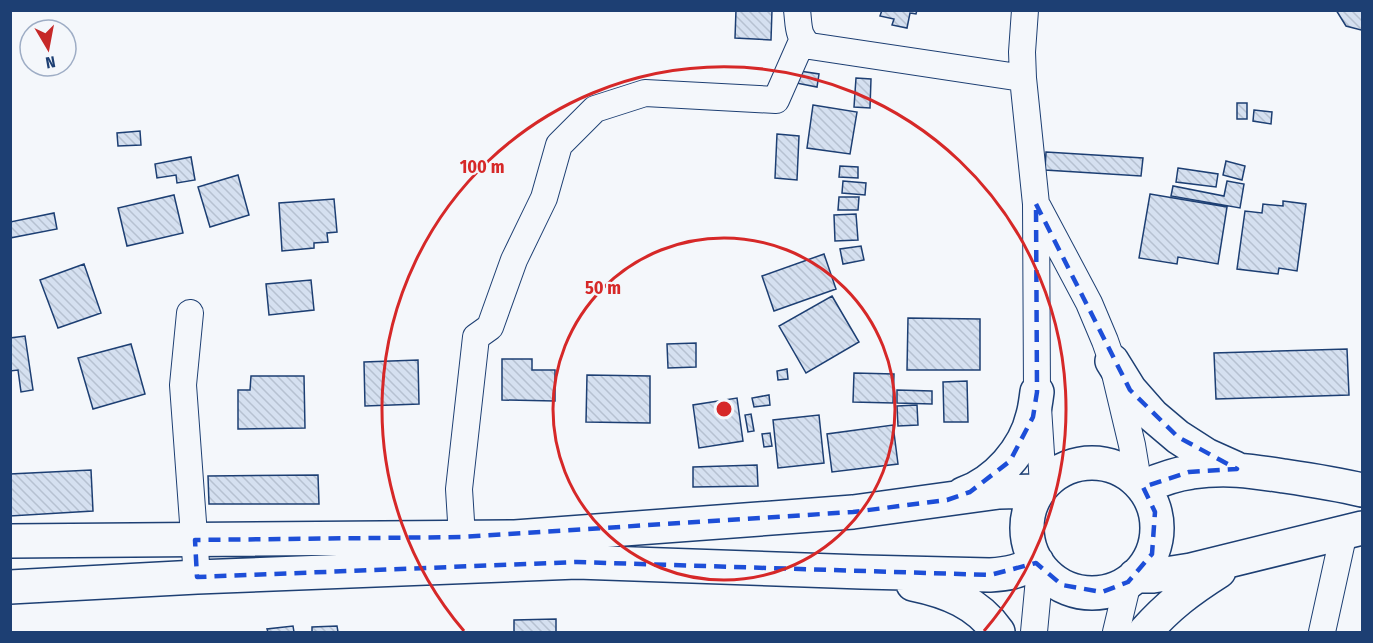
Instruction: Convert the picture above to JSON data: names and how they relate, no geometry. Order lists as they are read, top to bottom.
{
  "north": "bottom",
  "rings": ["100 m", "50 m"]
}
